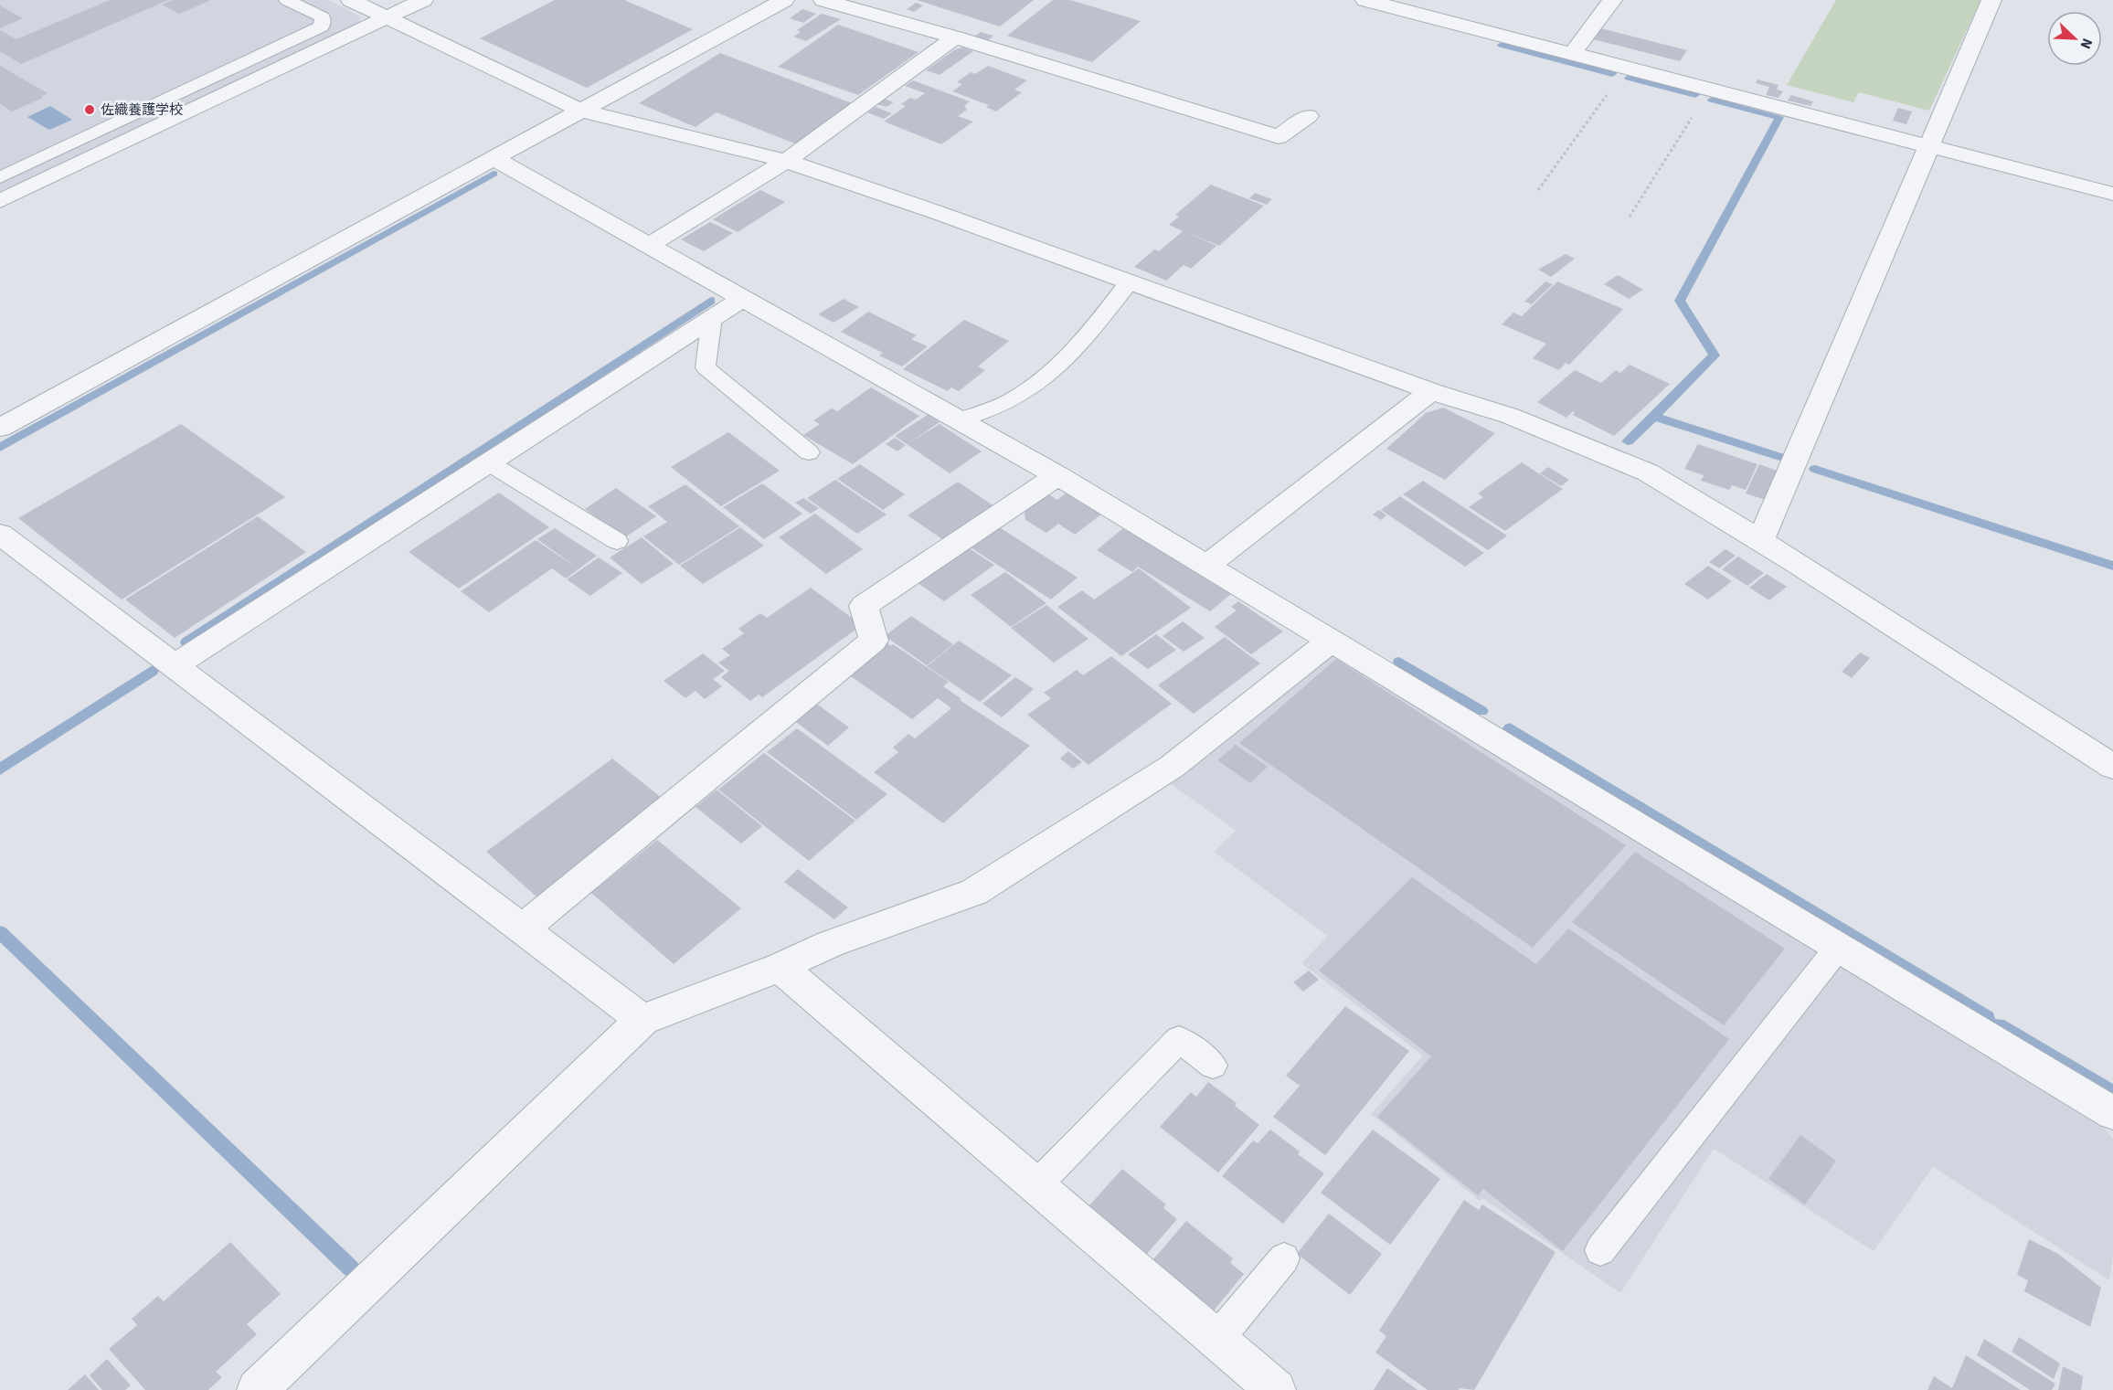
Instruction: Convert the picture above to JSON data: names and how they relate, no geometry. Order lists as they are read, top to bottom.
{
  "places": ["佐織養護学校"],
  "north": "bottom right"
}
